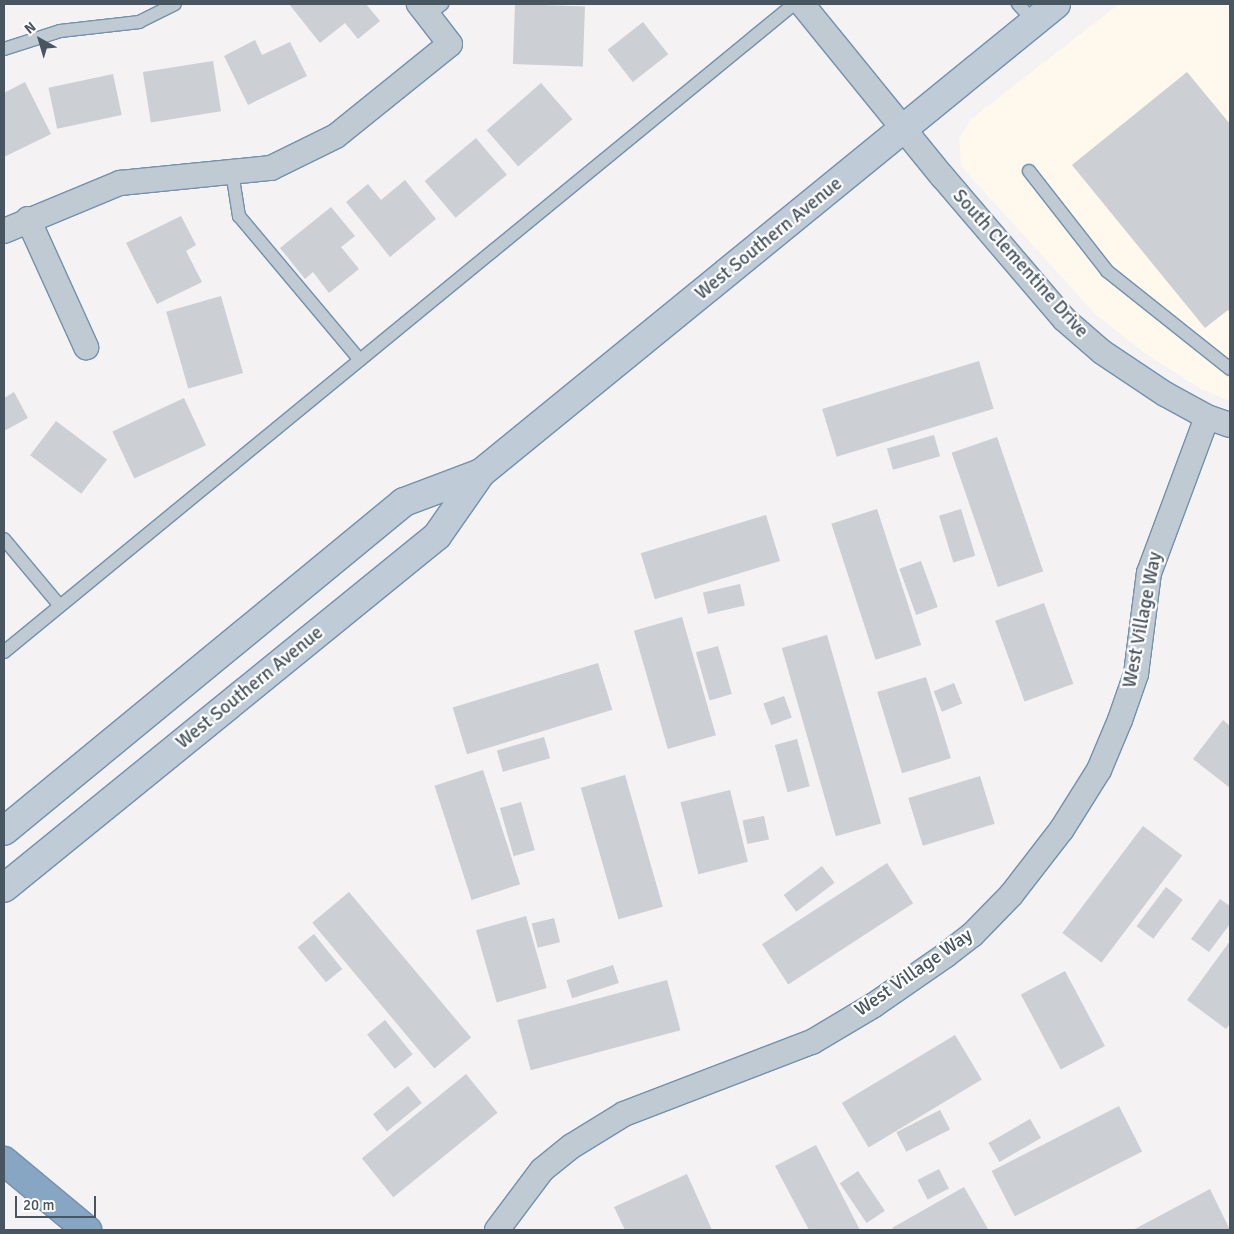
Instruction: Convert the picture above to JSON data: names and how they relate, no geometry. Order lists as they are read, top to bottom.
{
  "streets": {
    "main road": ["West Southern Avenue"],
    "street": ["South Clementine Drive", "West Village Way"]
  },
  "crossings": [
    ["West Southern Avenue", "South Clementine Drive"],
    ["South Clementine Drive", "West Village Way"]
  ],
  "scale_bar": "20 m",
  "north": "top left"
}
